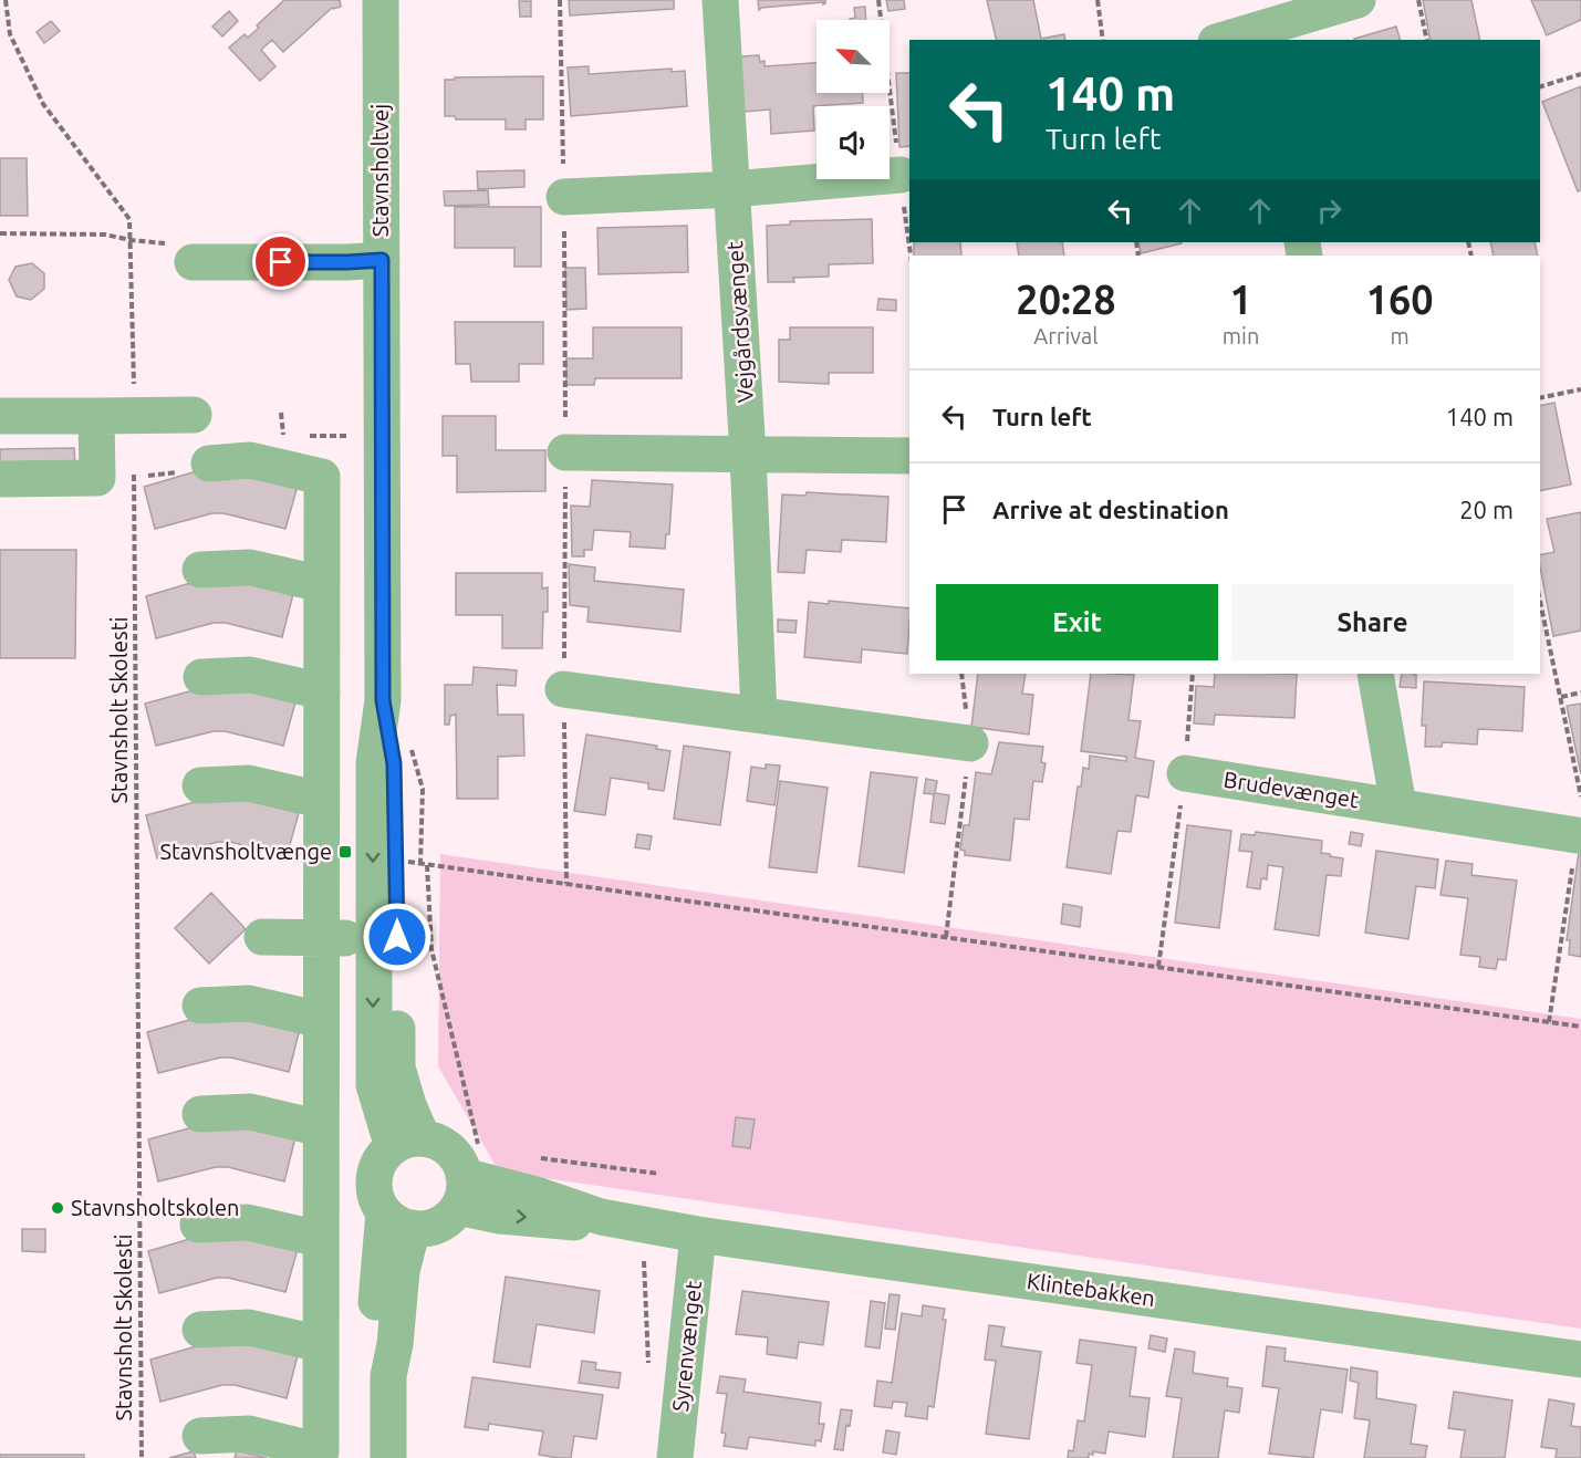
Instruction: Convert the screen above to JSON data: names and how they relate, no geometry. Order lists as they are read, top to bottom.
{
  "streets": {
    "street": [
      "Stavnsholtvej",
      "Vejgårdsvænget",
      "Brudevænget",
      "Klintebakken",
      "Syrenvænget"
    ],
    "path": ["Stavnsholt Skolesti"]
  },
  "crossings": [
    ["Stavnsholtvej", "Klintebakken"],
    ["Klintebakken", "Syrenvænget"]
  ],
  "places": {
    "transit": ["Stavnsholtvænge"],
    "other": ["Stavnsholtskolen"]
  },
  "north": "top left",
  "page": {
    "turn": ["140 m", "Turn left"],
    "eta": [
      "20:28",
      "Arrival",
      "1",
      "min",
      "160",
      "m"
    ],
    "list": [
      {
        "name": "Turn left",
        "value": "140 m"
      },
      {
        "name": "Arrive at destination",
        "value": "20 m"
      }
    ],
    "buttons": ["Exit", "Share"]
  }
}
